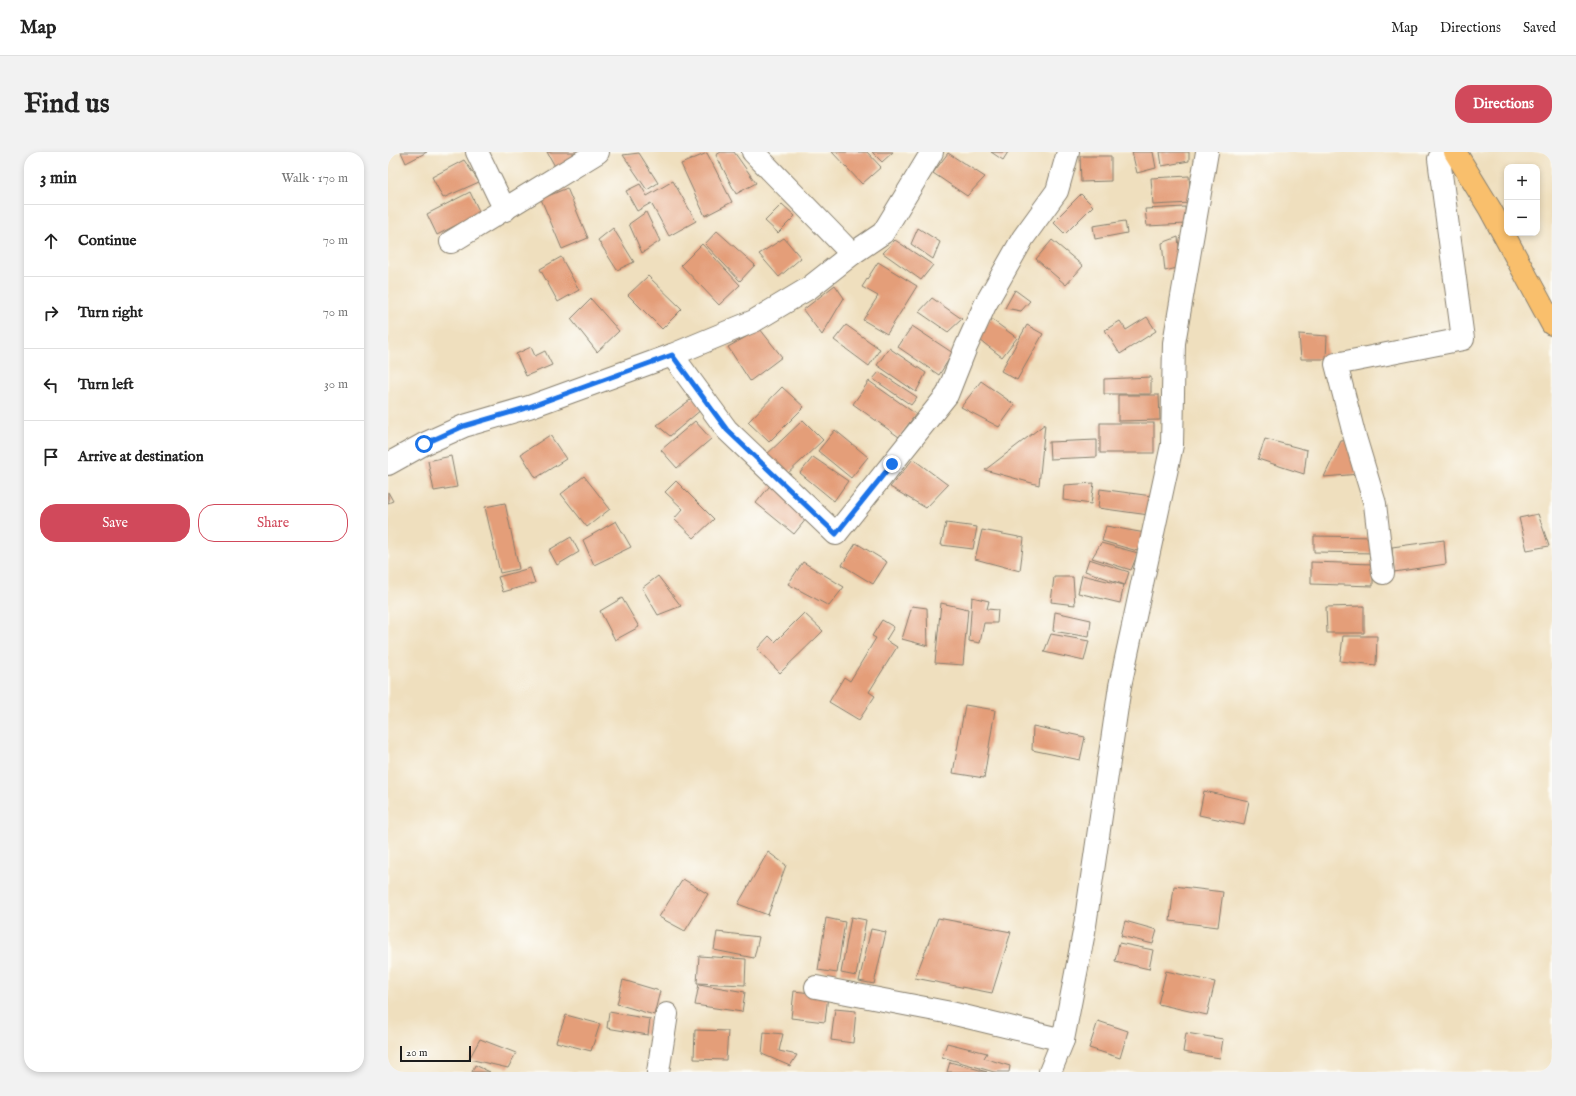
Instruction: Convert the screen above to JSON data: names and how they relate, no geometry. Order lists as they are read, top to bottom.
{
  "scale_bar": "20 m",
  "page": {
    "header": "Map",
    "nav": ["Map", "Directions", "Saved"],
    "buttons": [
      "Directions",
      ["Save", "Share"]
    ],
    "title": "Find us",
    "heading": ["3 min", "Walk · 170 m"],
    "map_buttons": ["+", "−"],
    "list": [
      ["Continue", "70 m"],
      ["Turn right", "70 m"],
      ["Turn left", "30 m"],
      "Arrive at destination"
    ],
    "scale": "20 m"
  }
}
